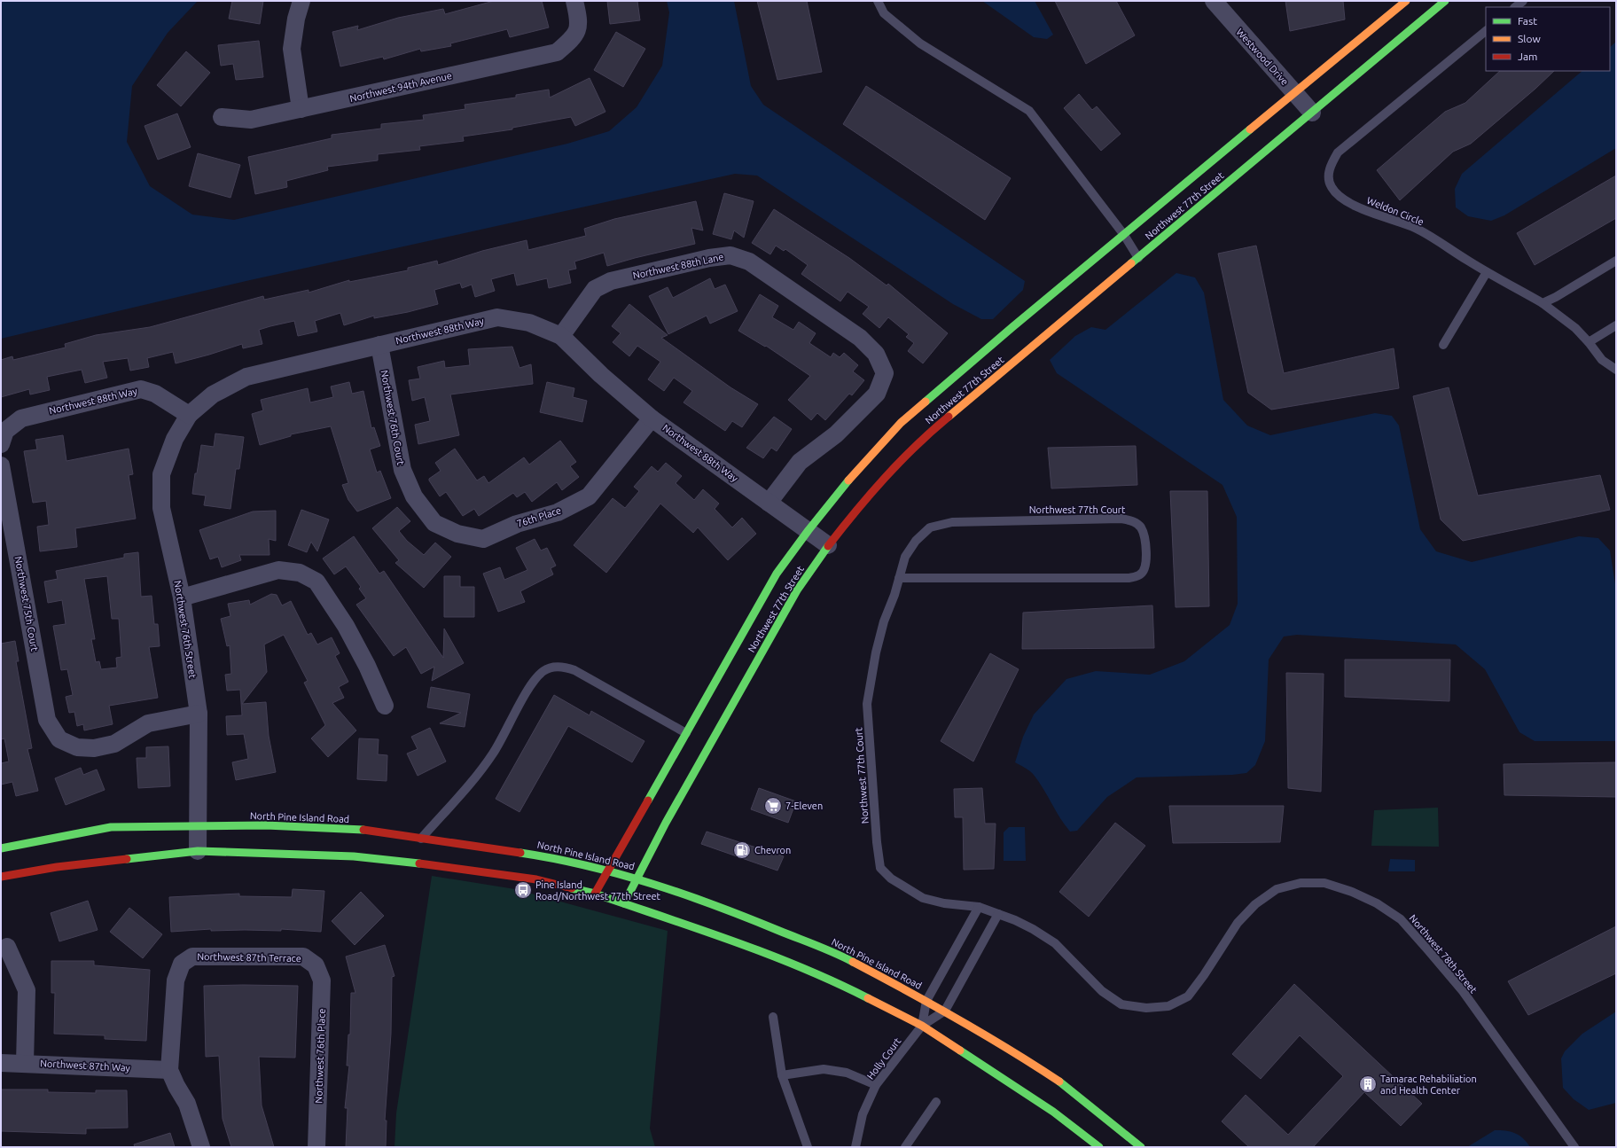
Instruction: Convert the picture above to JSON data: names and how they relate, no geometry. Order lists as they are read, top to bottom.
{
  "streets": {
    "street": [
      "Westwood Drive",
      "Northwest 94th Avenue",
      "Northwest 77th Street",
      "Northwest 88th Lane",
      "Northwest 88th Way",
      "Northwest 76th Court",
      "76th Place",
      "Northwest 75th Court",
      "Northwest 76th Street",
      "North Pine Island Road",
      "Northwest 87th Terrace",
      "Northwest 76th Place",
      "Northwest 87th Way"
    ],
    "lane": [
      "Weldon Circle",
      "Northwest 77th Court",
      "Northwest 78th Street",
      "Holly Court"
    ]
  },
  "crossings": [
    ["Westwood Drive", "Northwest 77th Street"],
    ["Northwest 77th Street", "Northwest 88th Way"],
    ["Northwest 77th Street", "North Pine Island Road"],
    ["Northwest 88th Lane", "Northwest 88th Way"],
    ["Northwest 88th Way", "Northwest 76th Court"],
    ["Northwest 88th Way", "76th Place"],
    ["Northwest 88th Way", "Northwest 76th Street"],
    ["Northwest 76th Court", "76th Place"],
    ["Northwest 77th Court", "Northwest 78th Street"],
    ["Northwest 75th Court", "Northwest 76th Street"],
    ["Northwest 76th Street", "North Pine Island Road"],
    ["Northwest 87th Terrace", "Northwest 76th Place"],
    ["Northwest 87th Terrace", "Northwest 87th Way"]
  ],
  "places": {
    "supermarket": ["7-Eleven"],
    "fuel station": ["Chevron"],
    "bus stop": ["Pine Island Road/Northwest 77th Street"],
    "building": ["Tamarac Rehabiliation and Health Center"]
  },
  "legend": ["Fast", "Slow", "Jam"]
}
